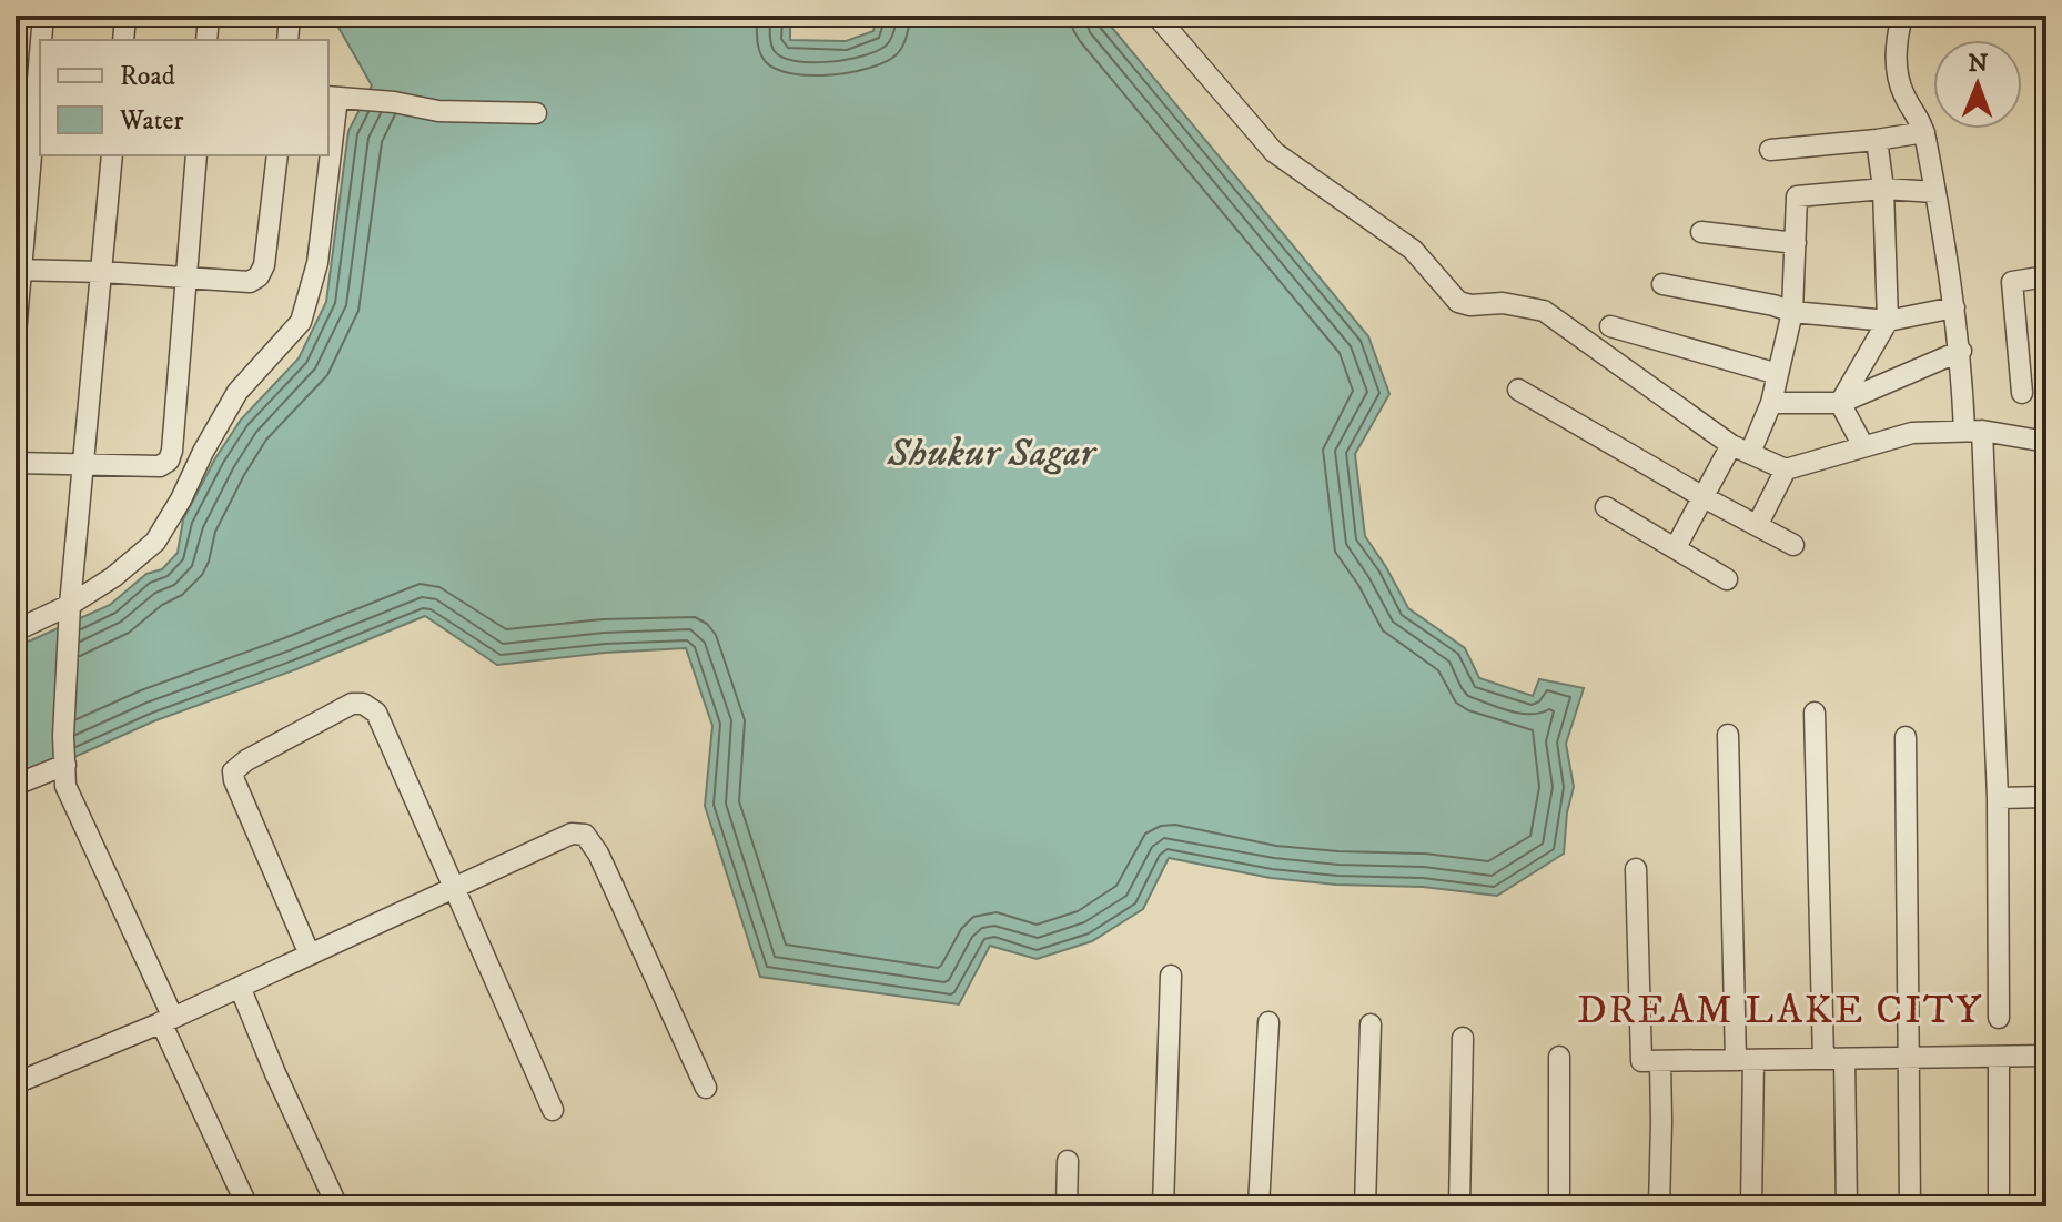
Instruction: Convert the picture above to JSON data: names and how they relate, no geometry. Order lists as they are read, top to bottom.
{
  "districts": ["DREAM LAKE CITY"],
  "water": ["Shukur Sagar"],
  "legend": ["Road", "Water"],
  "north": "top"
}
